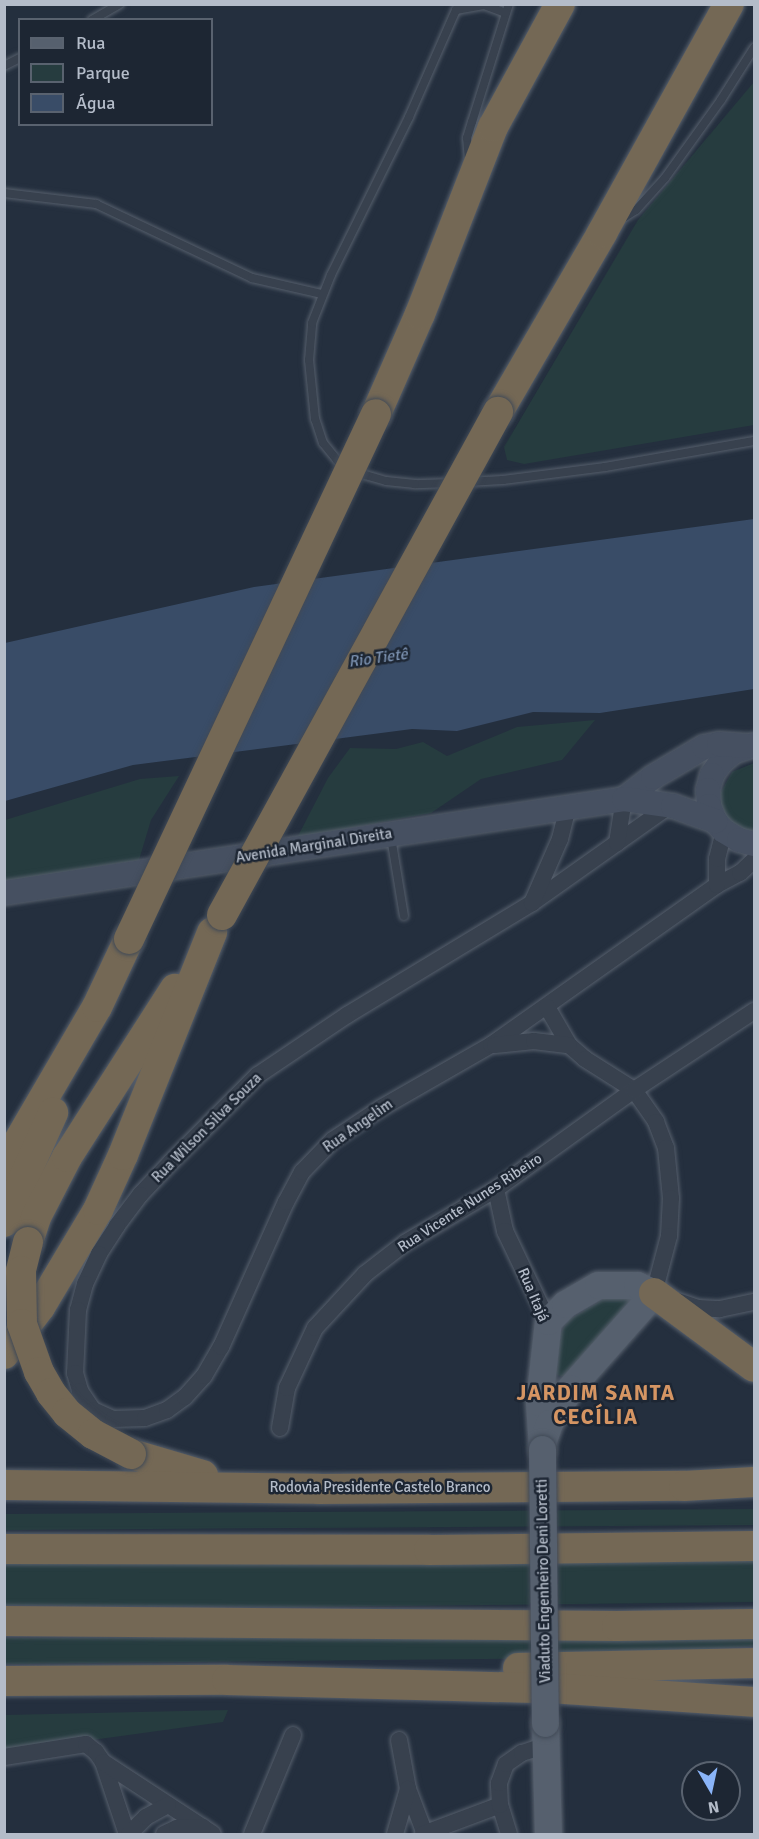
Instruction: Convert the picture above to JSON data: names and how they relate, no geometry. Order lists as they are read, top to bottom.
{
  "streets": {
    "highway": ["Rodovia Presidente Castelo Branco"],
    "main road": ["Avenida Marginal Direita", "Rua Itajá", "Viaduto Engenheiro Deni Loretti"],
    "street": ["Rua Angelim", "Rua Wilson Silva Souza", "Rua Vicente Nunes Ribeiro"]
  },
  "crossings": [
    ["Avenida Marginal Direita", "Rua Wilson Silva Souza"],
    ["Rua Angelim", "Rua Wilson Silva Souza"],
    ["Rua Vicente Nunes Ribeiro", "Rua Itajá"],
    ["Rua Itajá", "Viaduto Engenheiro Deni Loretti"]
  ],
  "districts": ["JARDIM SANTA CECÍLIA"],
  "water": ["Rio Tietê"],
  "legend": ["Rua", "Parque", "Água"],
  "north": "bottom"
}
